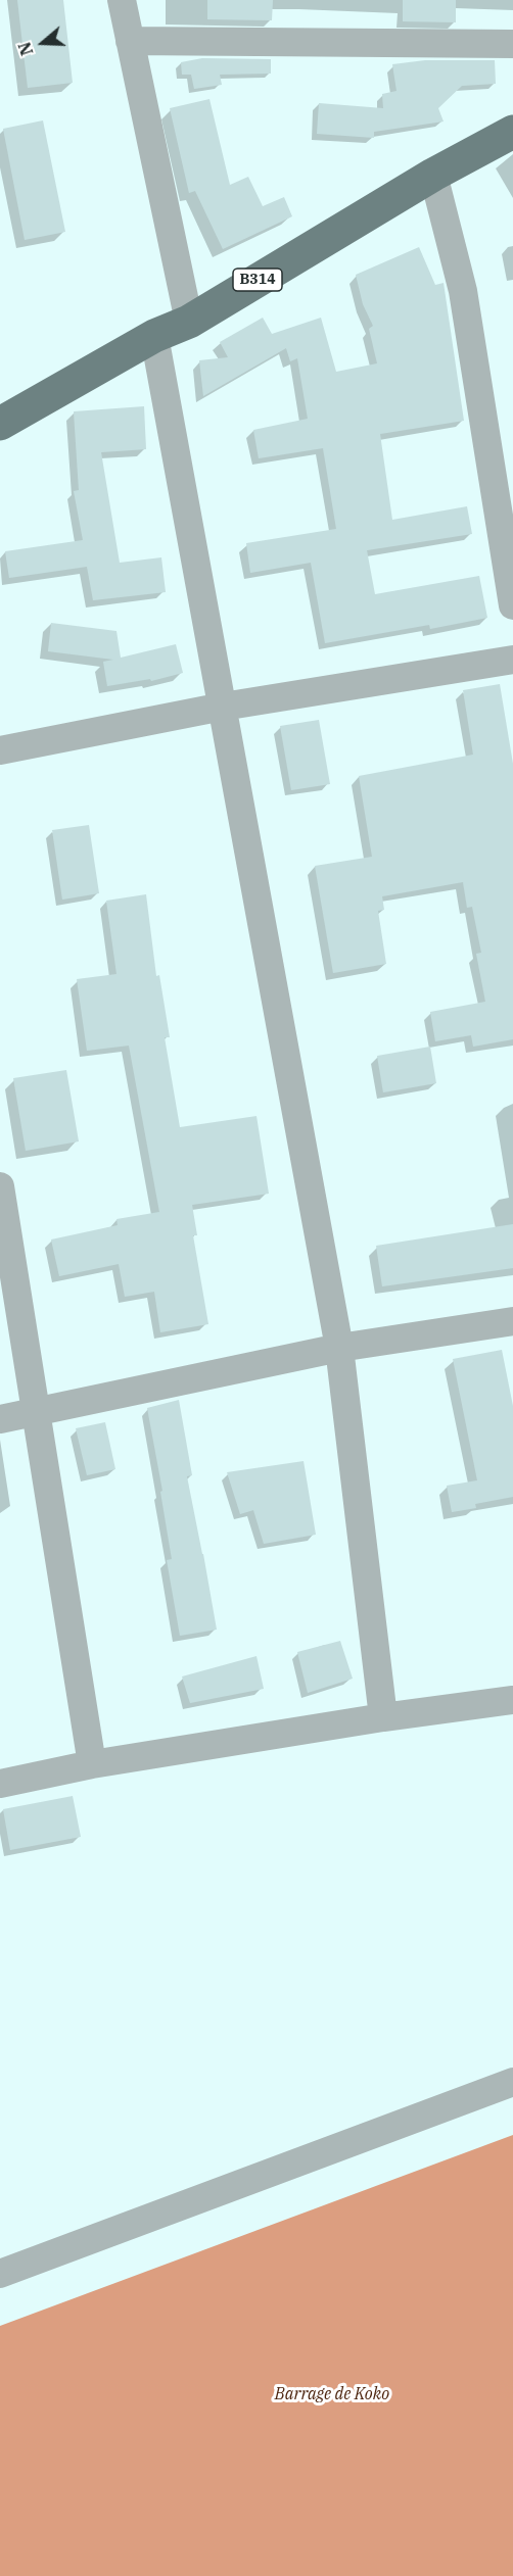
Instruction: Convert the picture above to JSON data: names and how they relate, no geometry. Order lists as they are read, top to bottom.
{
  "streets": {
    "main road": ["B314"]
  },
  "water": ["Barrage de Koko"],
  "north": "left"
}
